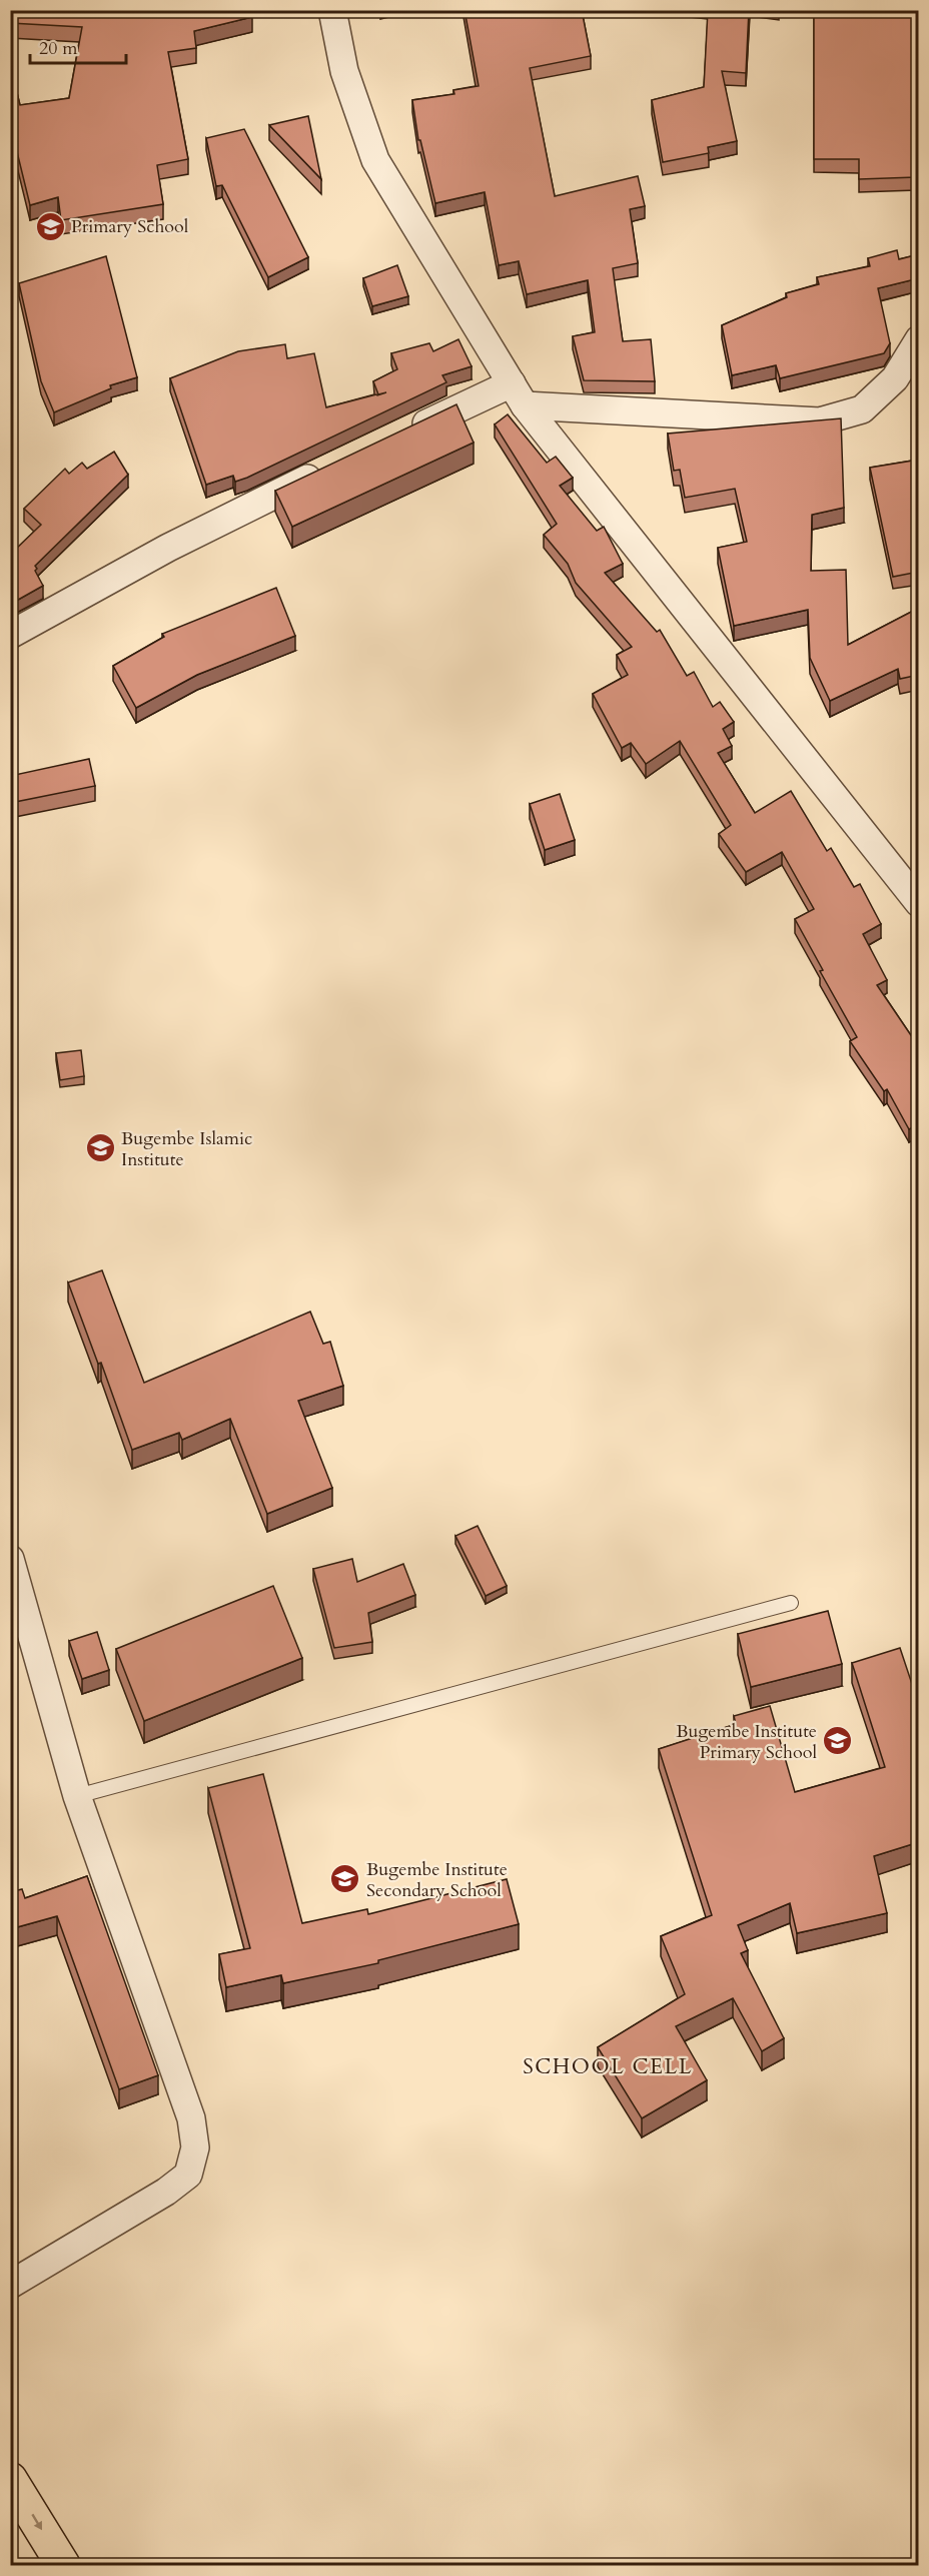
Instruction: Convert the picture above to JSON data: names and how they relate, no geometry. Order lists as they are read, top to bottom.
{
  "districts": ["SCHOOL CELL"],
  "places": {
    "school or university": [
      "Primary School",
      "Bugembe Islamic Institute",
      "Bugembe Institute Primary School",
      "Bugembe Institute Secondary School"
    ]
  },
  "scale_bar": "20 m"
}
